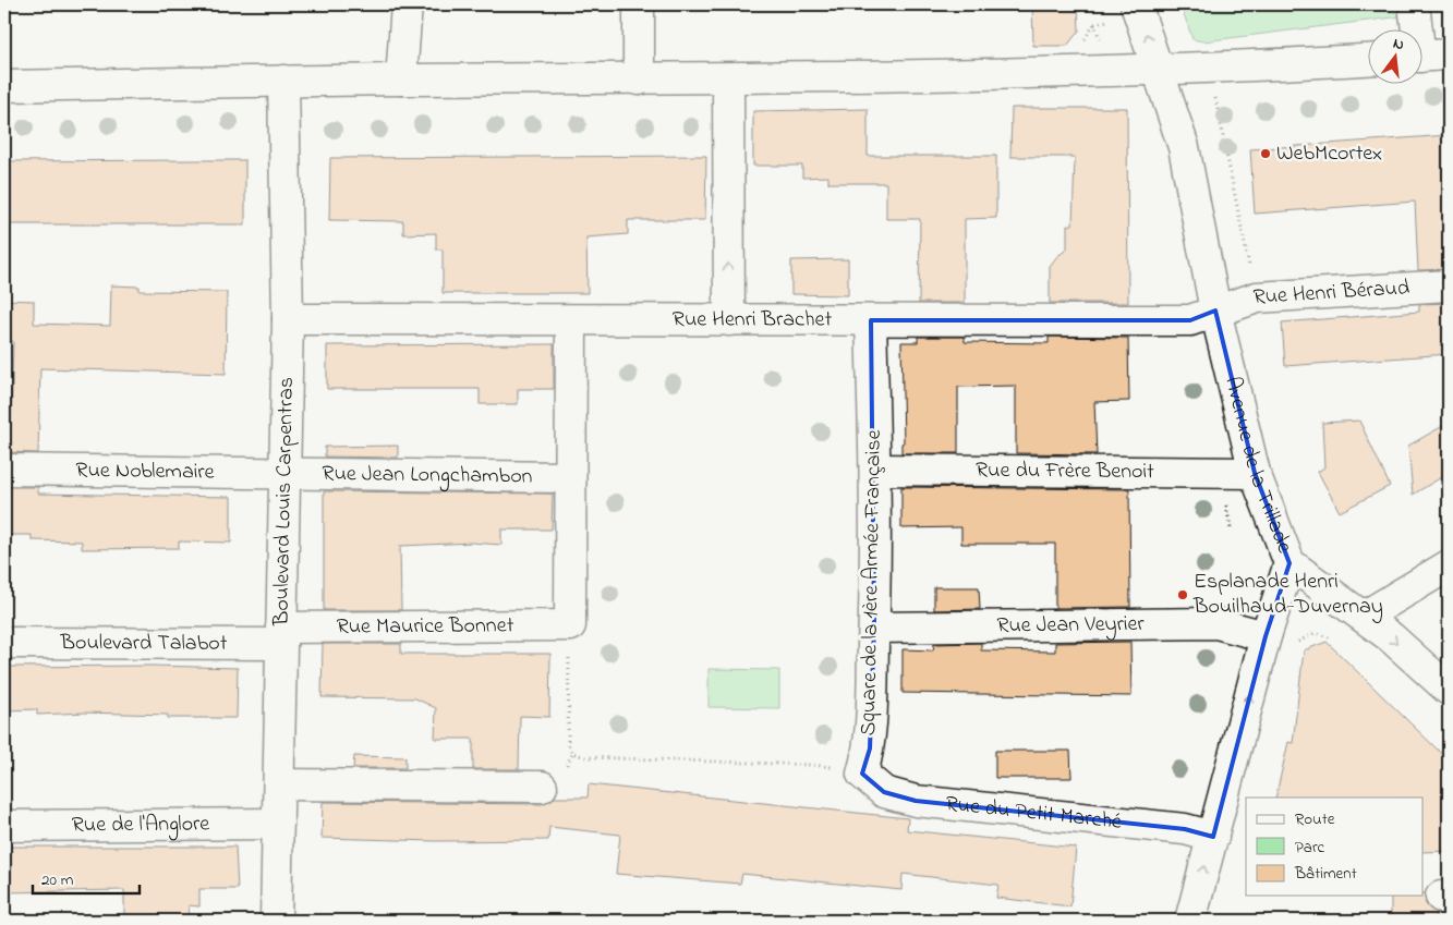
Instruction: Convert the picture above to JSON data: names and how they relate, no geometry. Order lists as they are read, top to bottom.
{
  "streets": {
    "street": [
      "Rue Henri Béraud",
      "Rue Henri Brachet",
      "Avenue de la Trillade",
      "Rue du Frère Benoit",
      "Rue Noblemaire",
      "Rue Jean Longchambon",
      "Boulevard Louis Carpentras",
      "Square de la 1ère Armée Française",
      "Rue Jean Veyrier",
      "Rue Maurice Bonnet",
      "Boulevard Talabot",
      "Rue du Petit Marché",
      "Rue de l'Anglore"
    ]
  },
  "crossings": [
    ["Rue Henri Béraud", "Rue Henri Brachet"],
    ["Rue Henri Béraud", "Avenue de la Trillade"],
    ["Rue Henri Brachet", "Avenue de la Trillade"],
    ["Rue Henri Brachet", "Boulevard Louis Carpentras"],
    ["Rue Henri Brachet", "Square de la 1ère Armée Française"],
    ["Avenue de la Trillade", "Rue du Frère Benoit"],
    ["Avenue de la Trillade", "Rue Jean Veyrier"],
    ["Avenue de la Trillade", "Rue du Petit Marché"],
    ["Rue du Frère Benoit", "Square de la 1ère Armée Française"],
    ["Rue Noblemaire", "Rue Jean Longchambon"],
    ["Rue Noblemaire", "Boulevard Louis Carpentras"],
    ["Rue Jean Longchambon", "Boulevard Louis Carpentras"],
    ["Boulevard Louis Carpentras", "Rue Maurice Bonnet"],
    ["Boulevard Louis Carpentras", "Boulevard Talabot"],
    ["Boulevard Louis Carpentras", "Rue de l'Anglore"],
    ["Square de la 1ère Armée Française", "Rue Jean Veyrier"],
    ["Square de la 1ère Armée Française", "Rue du Petit Marché"],
    ["Rue Maurice Bonnet", "Boulevard Talabot"]
  ],
  "one_way": ["Avenue de la Trillade"],
  "places": ["WebMcortex", "Esplanade Henri Bouilhaud-Duvernay"],
  "legend": ["Route", "Parc", "Bâtiment"],
  "scale_bar": "20 m",
  "north": "top"
}
